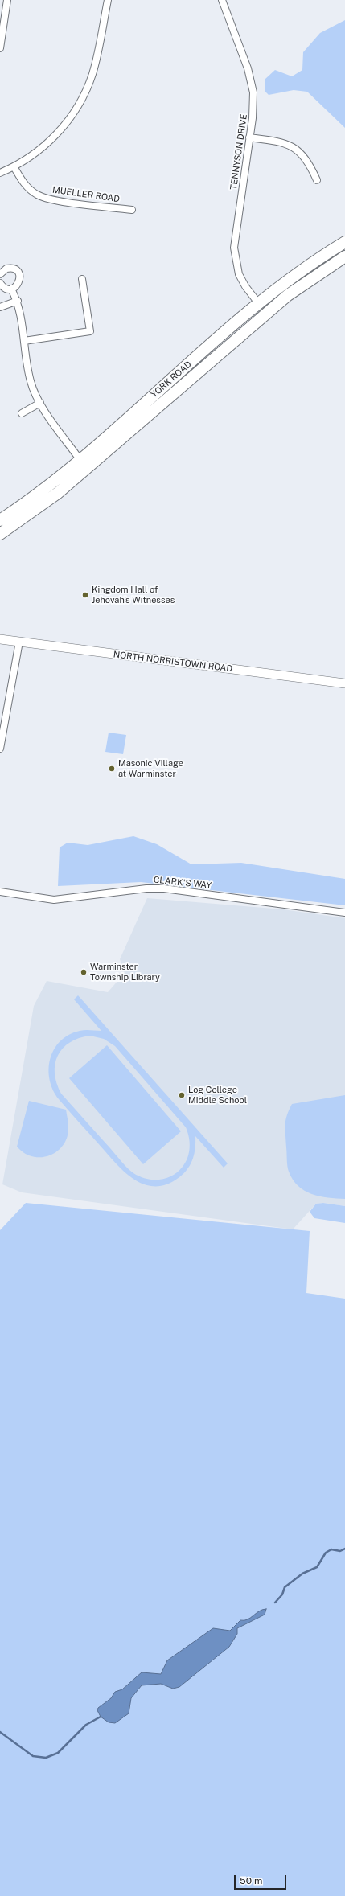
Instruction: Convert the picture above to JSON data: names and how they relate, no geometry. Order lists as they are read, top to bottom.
{
  "streets": {
    "highway": ["YORK ROAD"],
    "street": [
      "TENNYSON DRIVE",
      "MUELLER ROAD",
      "NORTH NORRISTOWN ROAD",
      "CLARK'S WAY"
    ]
  },
  "crossings": [
    ["TENNYSON DRIVE", "YORK ROAD"]
  ],
  "places": [
    "Kingdom Hall of Jehovah's Witnesses",
    "Masonic Village at Warminster",
    "Warminster Township Library",
    "Log College Middle School"
  ],
  "scale_bar": "50 m"
}
